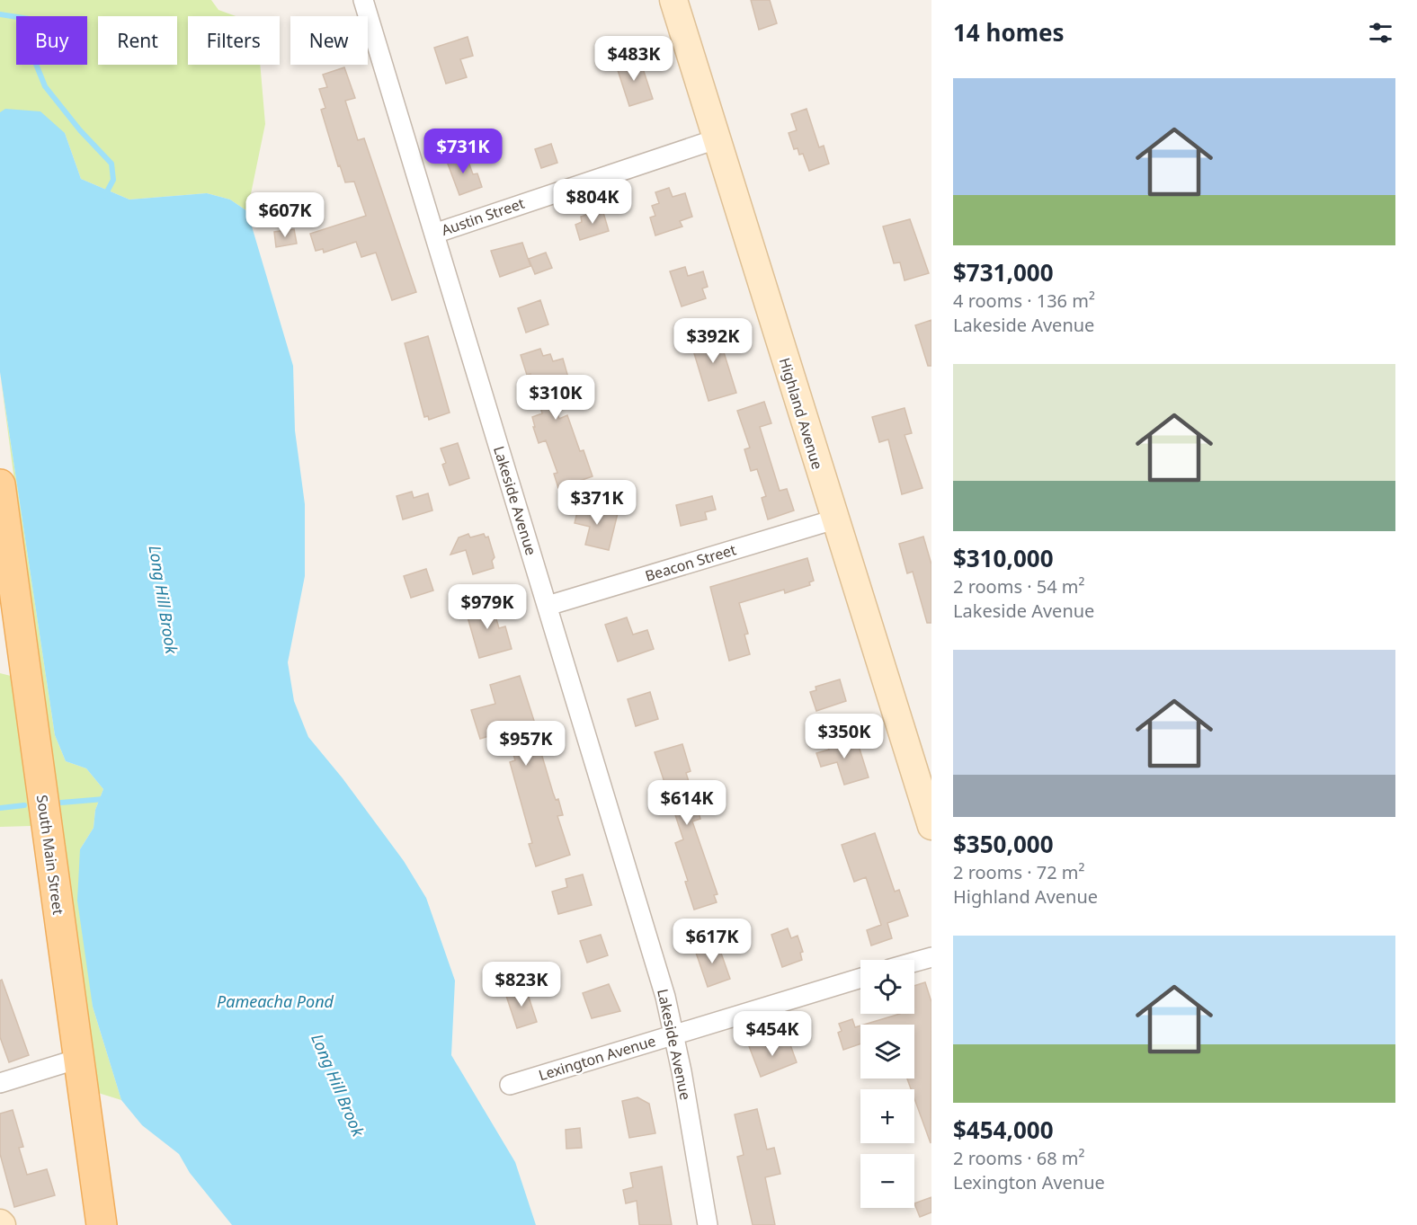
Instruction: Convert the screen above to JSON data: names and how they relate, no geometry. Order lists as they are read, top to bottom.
{
  "streets": {
    "main road": ["South Main Street"],
    "street": [
      "Austin Street",
      "Highland Avenue",
      "Lakeside Avenue",
      "Beacon Street",
      "Lexington Avenue"
    ]
  },
  "crossings": [
    ["Austin Street", "Highland Avenue"],
    ["Austin Street", "Lakeside Avenue"],
    ["Highland Avenue", "Beacon Street"],
    ["Lakeside Avenue", "Beacon Street"],
    ["Lakeside Avenue", "Lexington Avenue"]
  ],
  "water": ["Long Hill Brook", "Pameacha Pond"],
  "page": {
    "heading": "14 homes",
    "chip": [
      "Buy",
      "Rent",
      "Filters",
      "New"
    ],
    "price": [
      "$483K",
      "$731K",
      "$804K",
      "$607K",
      "$392K",
      "$310K",
      "$371K",
      "$979K",
      "$350K",
      "$957K",
      "$614K",
      "$617K",
      "$823K",
      "$454K"
    ],
    "list": [
      {
        "name": "$731,000",
        "note": "4 rooms · 136 m² · Lakeside Avenue"
      },
      {
        "name": "$310,000",
        "note": "2 rooms · 54 m² · Lakeside Avenue"
      },
      {
        "name": "$350,000",
        "note": "2 rooms · 72 m² · Highland Avenue"
      },
      {
        "name": "$454,000",
        "note": "2 rooms · 68 m² · Lexington Avenue"
      }
    ],
    "map_buttons": ["+", "−"]
  }
}
